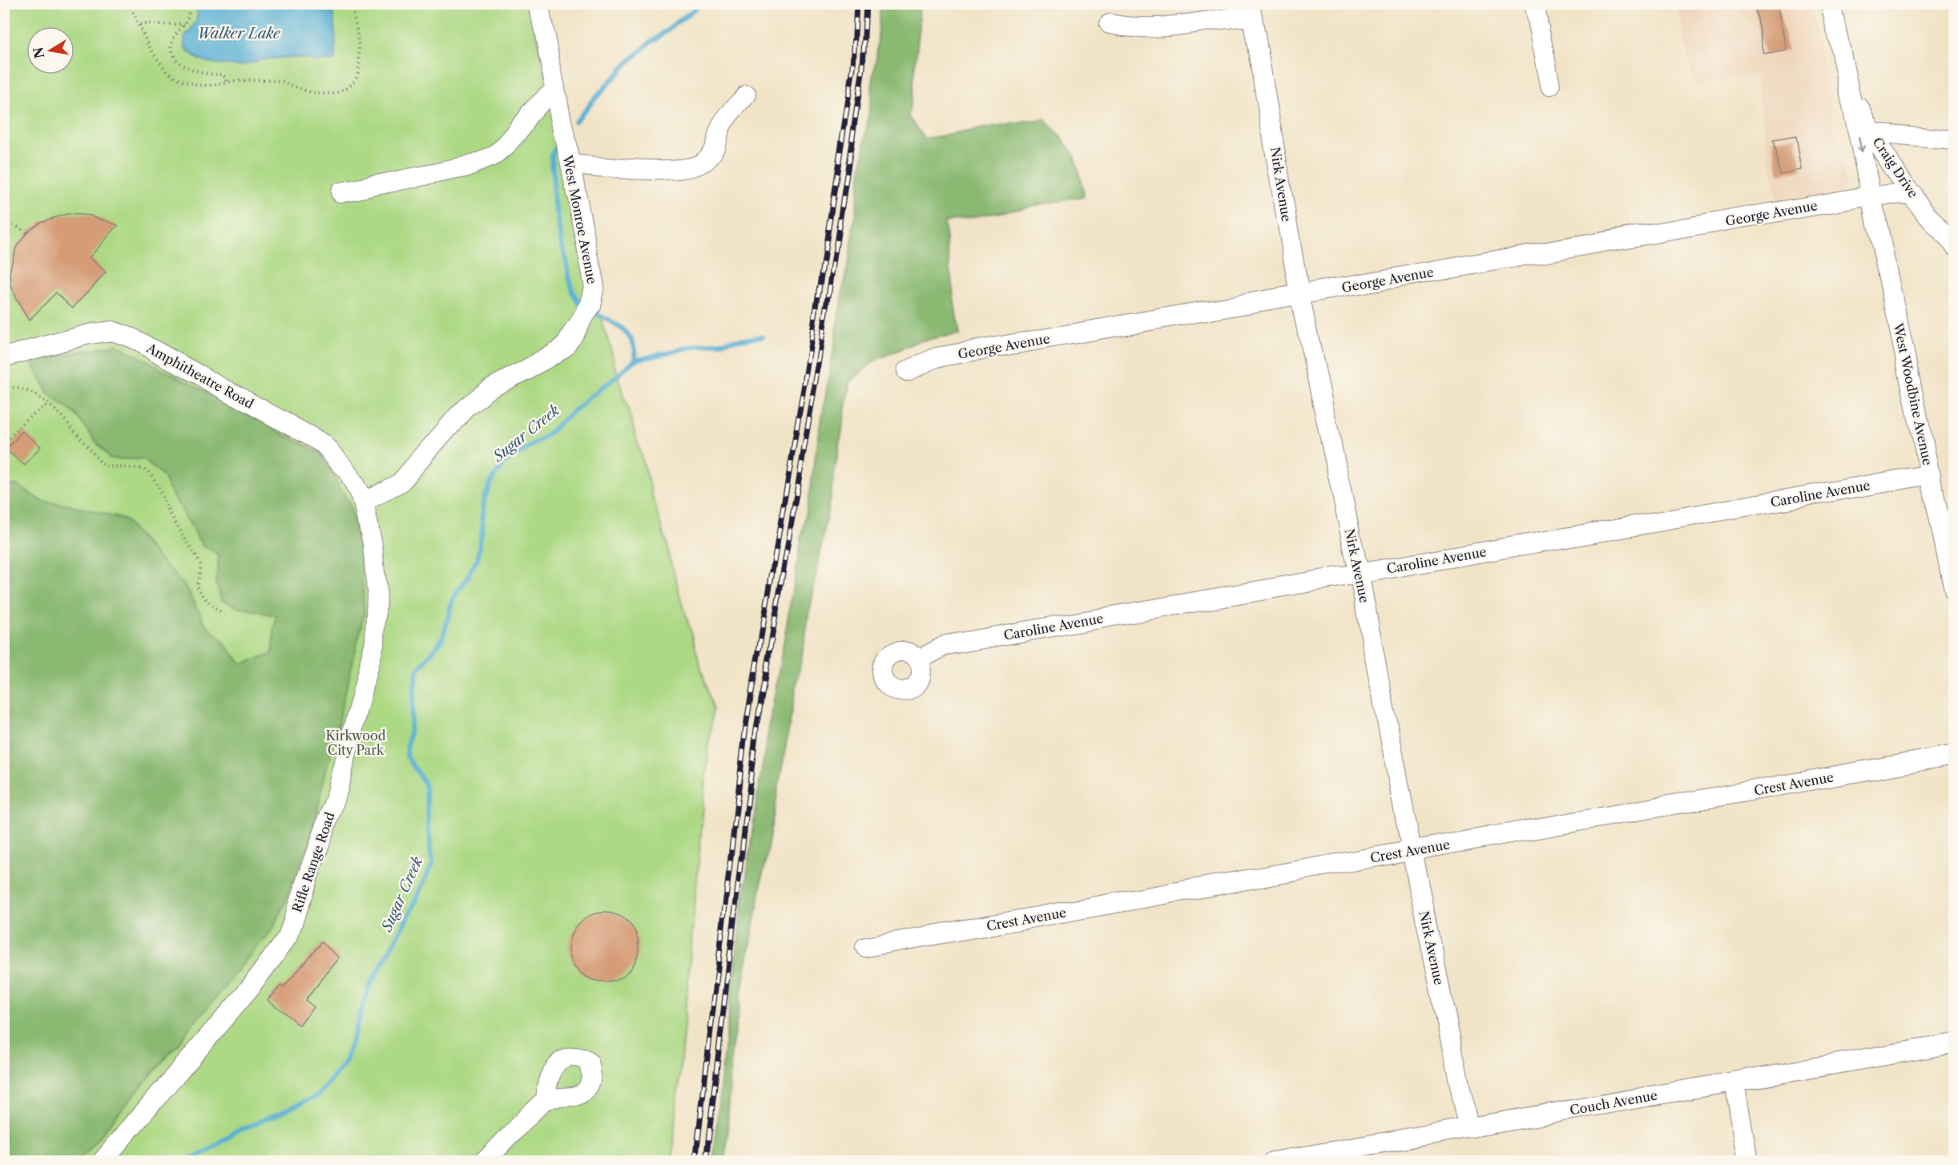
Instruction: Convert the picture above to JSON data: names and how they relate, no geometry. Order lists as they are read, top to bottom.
{
  "streets": {
    "street": [
      "Craig Drive",
      "Nirk Avenue",
      "George Avenue",
      "West Monroe Avenue",
      "Amphitheatre Road",
      "West Woodbine Avenue",
      "Caroline Avenue",
      "Crest Avenue",
      "Rifle Range Road",
      "Couch Avenue"
    ]
  },
  "crossings": [
    ["Craig Drive", "West Woodbine Avenue"],
    ["Nirk Avenue", "George Avenue"],
    ["Nirk Avenue", "Caroline Avenue"],
    ["Nirk Avenue", "Crest Avenue"],
    ["Nirk Avenue", "Couch Avenue"],
    ["George Avenue", "West Woodbine Avenue"],
    ["West Monroe Avenue", "Amphitheatre Road"],
    ["West Monroe Avenue", "Rifle Range Road"],
    ["Amphitheatre Road", "Rifle Range Road"],
    ["West Woodbine Avenue", "Caroline Avenue"]
  ],
  "water": ["Walker Lake", "Sugar Creek"],
  "parks": ["Kirkwood City Park"],
  "north": "left"
}
